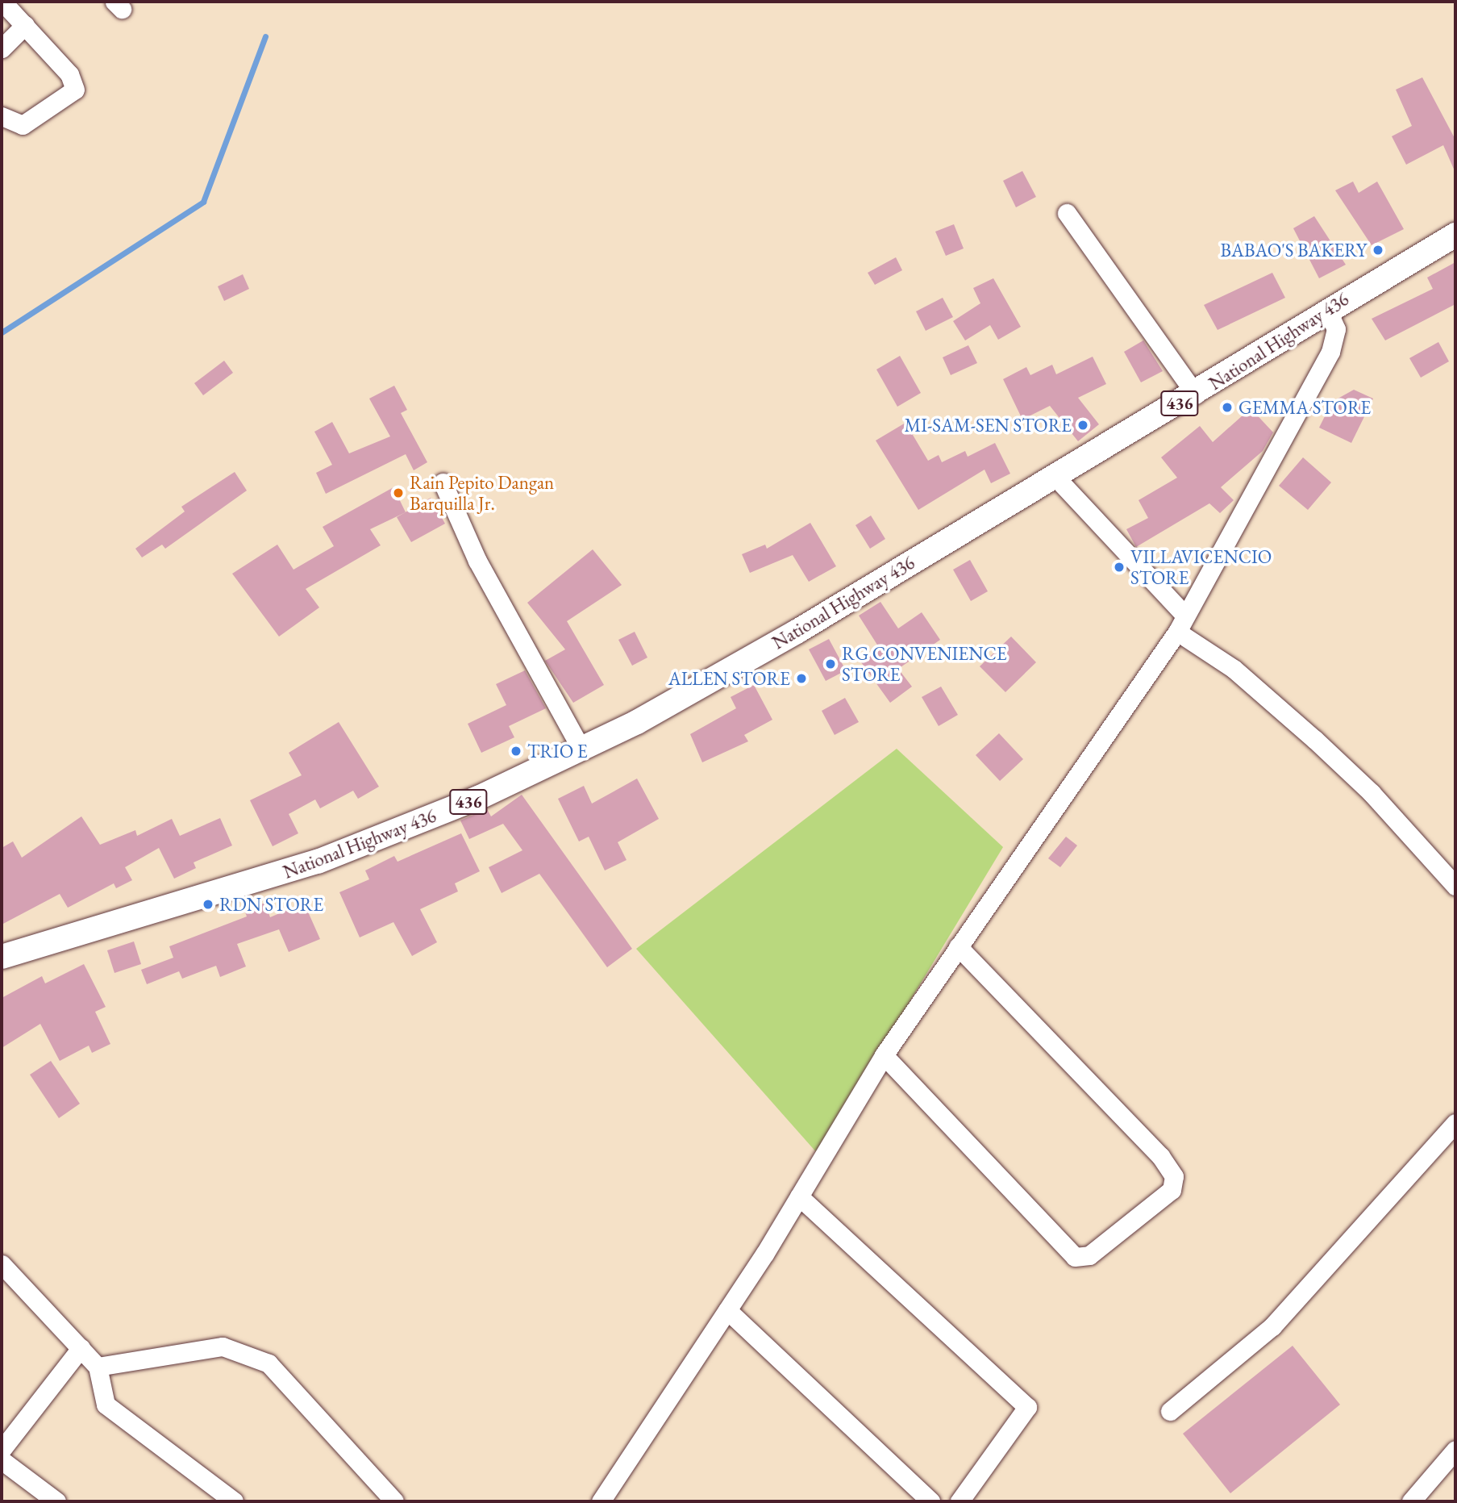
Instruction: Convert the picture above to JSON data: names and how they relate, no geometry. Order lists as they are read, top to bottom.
{
  "streets": {
    "main road": ["National Highway 436", "436"]
  },
  "places": [
    "BABAO'S BAKERY",
    "GEMMA STORE",
    "MI-SAM-SEN STORE",
    "Rain Pepito Dangan Barquilla Jr.",
    "VILLAVICENCIO STORE",
    "RG CONVENIENCE STORE",
    "ALLEN STORE",
    "TRIO E",
    "RDN STORE"
  ]
}
